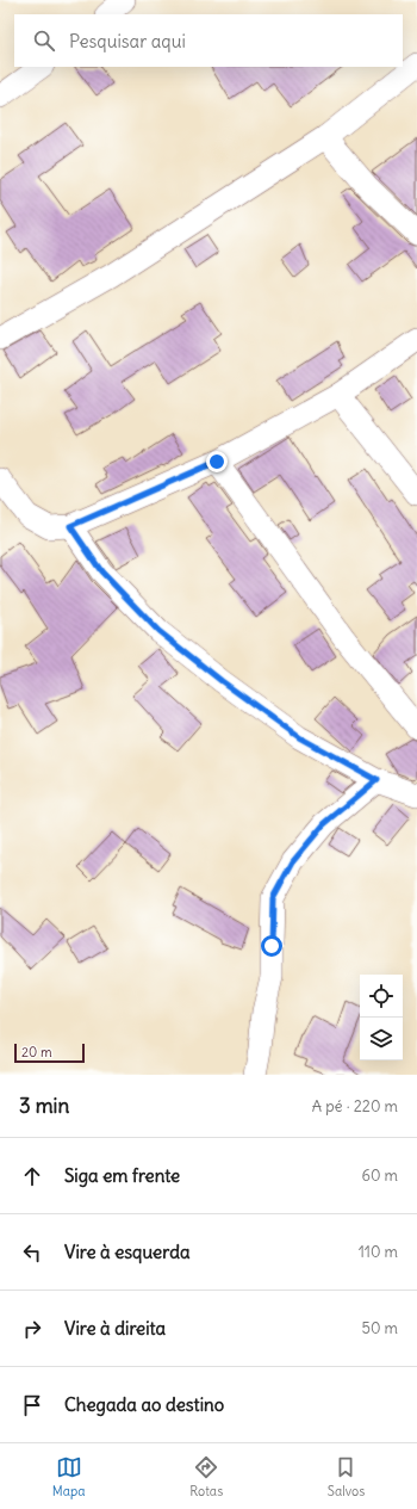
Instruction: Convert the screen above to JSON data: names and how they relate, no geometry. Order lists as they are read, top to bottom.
{
  "scale_bar": "20 m",
  "page": {
    "search": "Pesquisar aqui",
    "scale": "20 m",
    "heading": ["3 min", "A pé · 220 m"],
    "list": [
      ["Siga em frente", "60 m"],
      ["Vire à esquerda", "110 m"],
      ["Vire à direita", "50 m"],
      "Chegada ao destino"
    ],
    "nav": ["Mapa", "Rotas", "Salvos"]
  }
}
